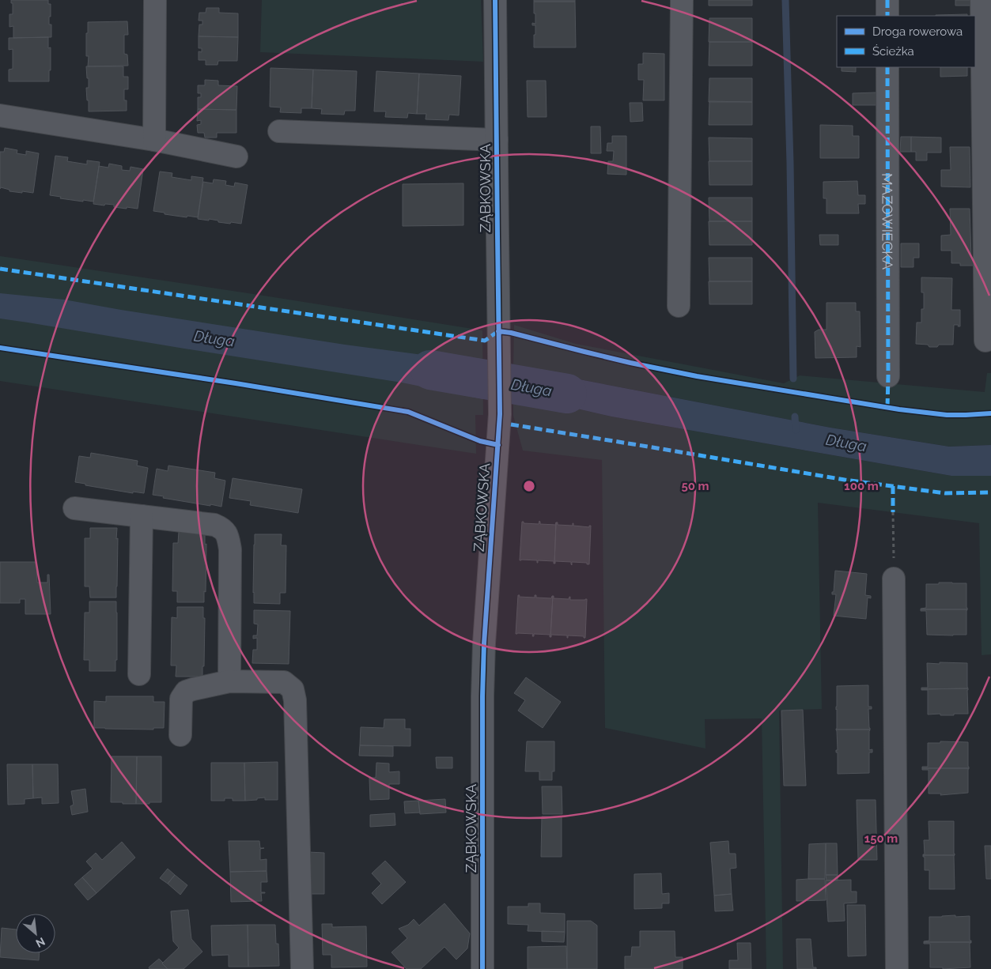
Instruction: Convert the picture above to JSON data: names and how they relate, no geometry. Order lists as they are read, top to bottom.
{
  "streets": {
    "street": ["ZĄBKOWSKA", "MAZOWIECKA"]
  },
  "water": ["Długa"],
  "legend": ["Droga rowerowa", "Ścieżka"],
  "north": "bottom right",
  "rings": ["50 m", "100 m", "150 m"]
}
